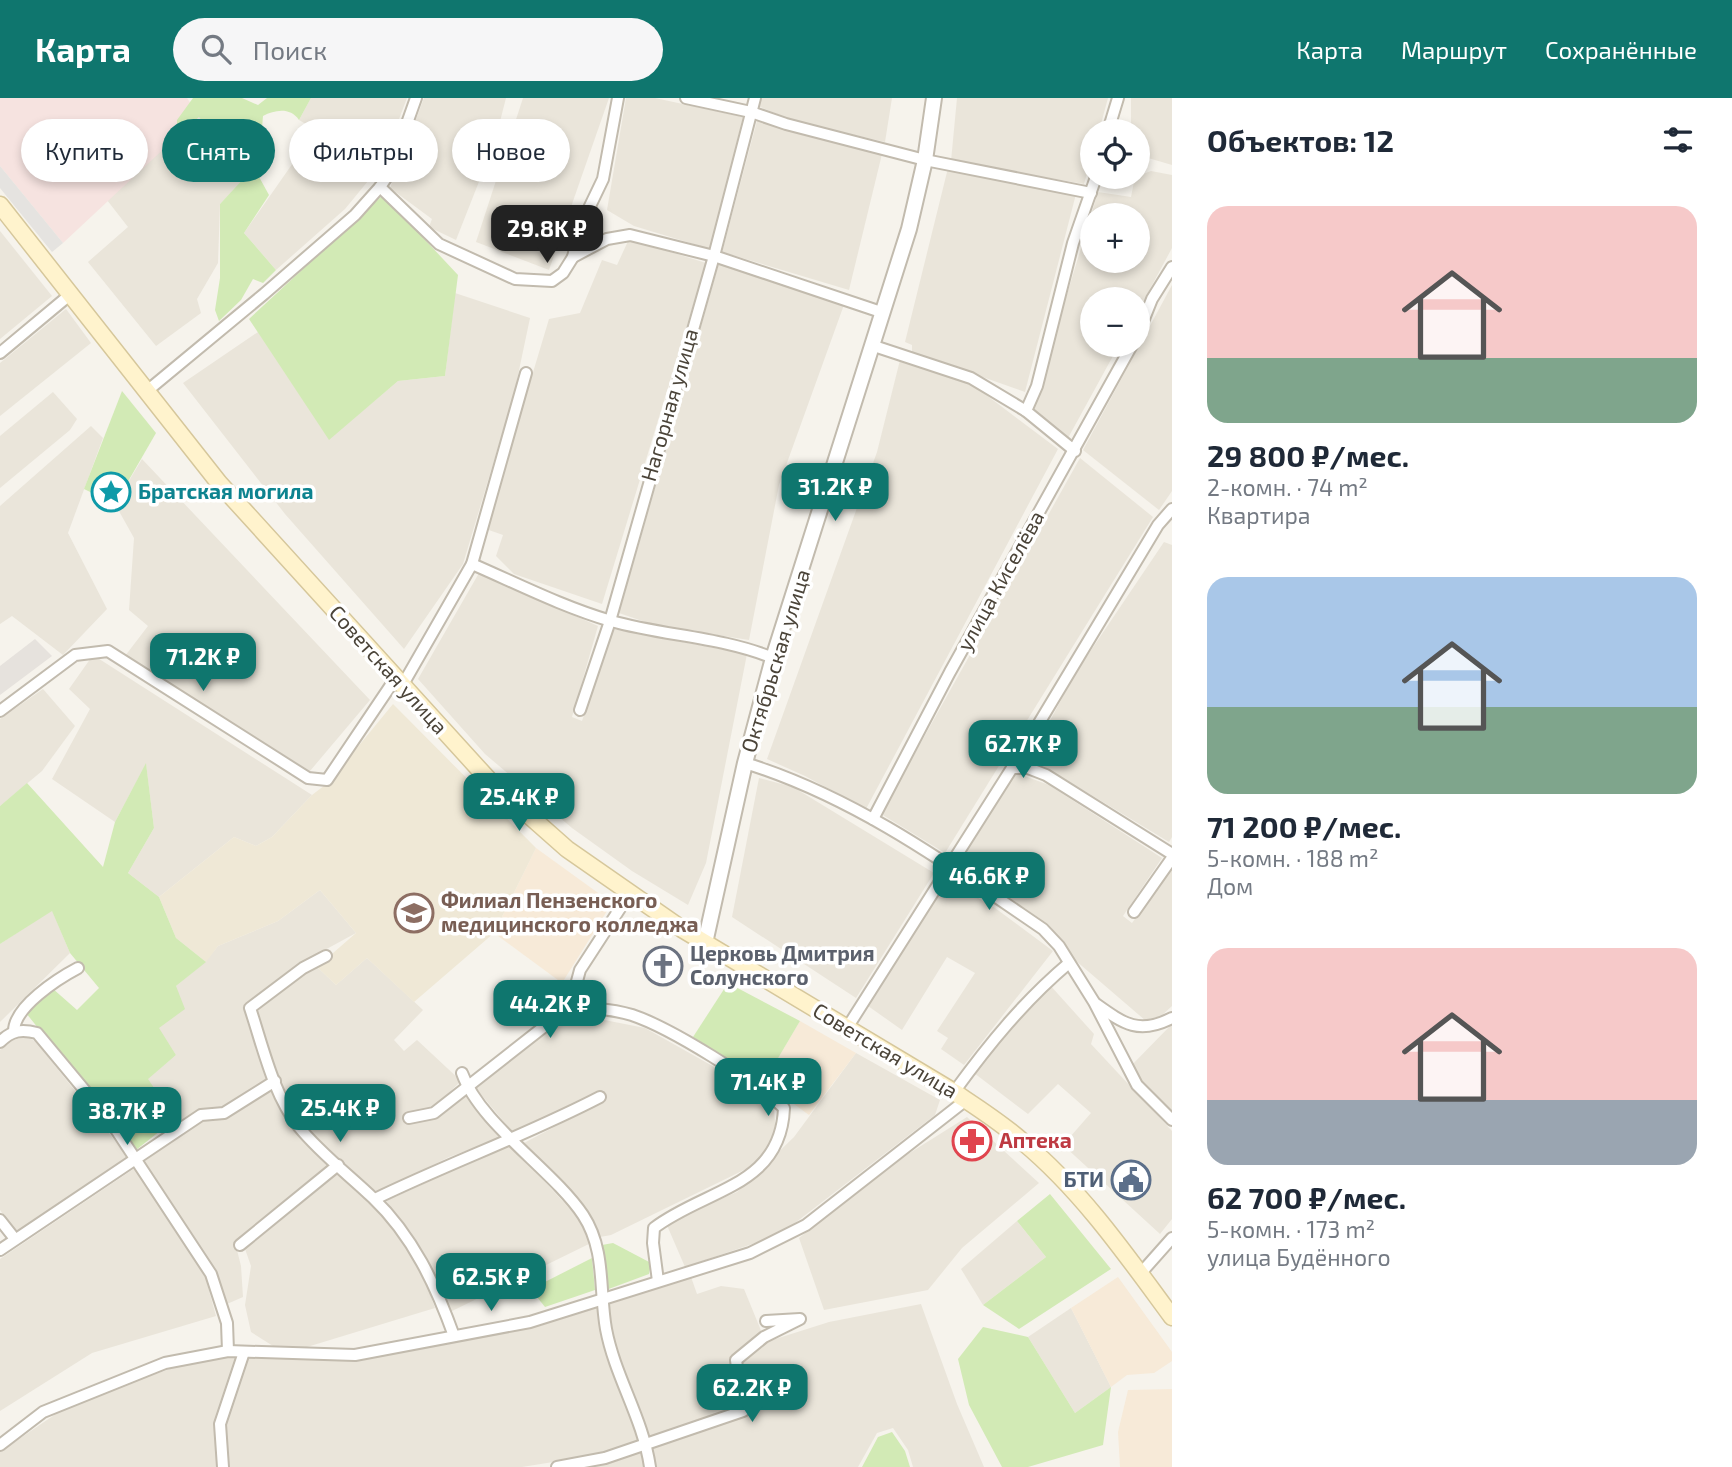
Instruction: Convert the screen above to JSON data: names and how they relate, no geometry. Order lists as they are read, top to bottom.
{
  "streets": {
    "main road": ["Советская улица"],
    "street": ["Нагорная улица", "улица Киселёва", "Октябрьская улица"]
  },
  "crossings": [
    ["Октябрьская улица", "Советская улица"]
  ],
  "places": {
    "place": ["Братская могила"],
    "school or university": ["Филиал Пензенского медицинского колледжа"],
    "church": ["Церковь Дмитрия Солунского"],
    "pharmacy": ["Аптека"],
    "public building": ["БТИ"]
  },
  "page": {
    "header": "Карта",
    "search": "Поиск",
    "nav": ["Карта", "Маршрут", "Сохранённые"],
    "heading": "Объектов: 12",
    "map_buttons": ["+", "−"],
    "chip": [
      "Купить",
      "Снять",
      "Фильтры",
      "Новое"
    ],
    "list": [
      {
        "name": "29 800 ₽/мес.",
        "note": "2-комн. · 74 m² · Квартира"
      },
      {
        "name": "71 200 ₽/мес.",
        "note": "5-комн. · 188 m² · Дом"
      },
      {
        "name": "62 700 ₽/мес.",
        "note": "5-комн. · 173 m² · улица Будённого"
      }
    ],
    "price": [
      "29.8K ₽",
      "31.2K ₽",
      "71.2K ₽",
      "62.7K ₽",
      "25.4K ₽",
      "46.6K ₽",
      "44.2K ₽",
      "71.4K ₽",
      "25.4K ₽",
      "38.7K ₽",
      "62.5K ₽",
      "62.2K ₽"
    ]
  }
}
